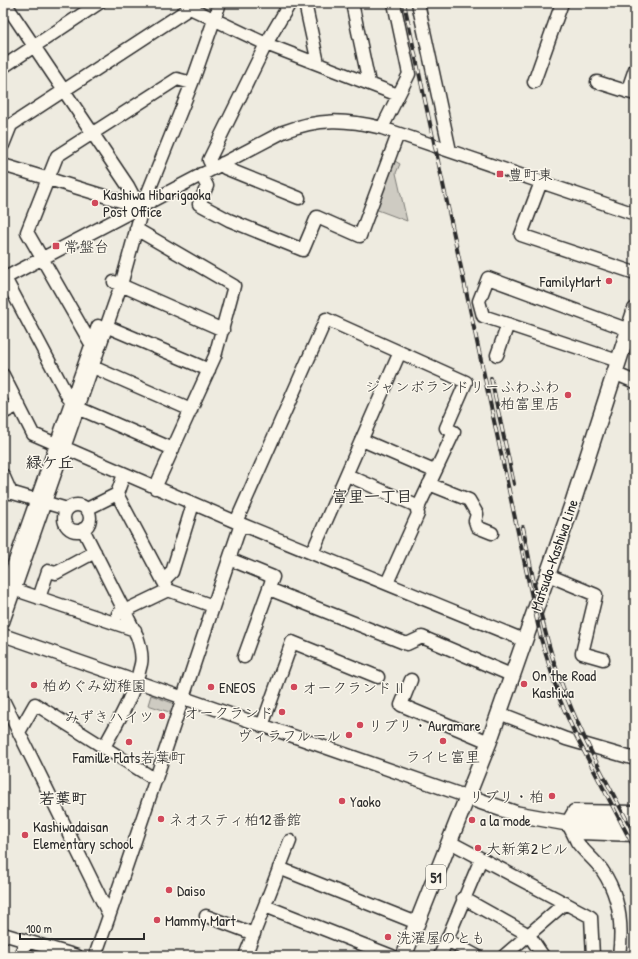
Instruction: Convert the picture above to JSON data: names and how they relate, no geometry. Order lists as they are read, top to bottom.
{
  "streets": {
    "main road": ["Matsudo-Kashiwa Line", "51"]
  },
  "crossings": [
    ["Matsudo-Kashiwa Line", "51"]
  ],
  "districts": ["緑ケ丘", "富里一丁目", "若葉町"],
  "places": {
    "transit": ["豊町東", "常盤台"],
    "other": [
      "Kashiwa Hibarigaoka Post Office",
      "FamilyMart",
      "ジャンボランドリーふわふわ 柏富里店",
      "On the Road Kashiwa",
      "柏めぐみ幼稚園",
      "ENEOS",
      "オークランドⅡ",
      "オークランド",
      "みずきハイツ",
      "リブリ・Auramare",
      "ヴィラフルール",
      "ライヒ富里",
      "Famille Flats若葉町",
      "リブリ・柏",
      "Yaoko",
      "ネオスティ柏12番館",
      "a la mode",
      "Kashiwadaisan Elementary school",
      "大新第2ビル",
      "Daiso",
      "Mammy Mart",
      "洗濯屋のとも"
    ]
  },
  "scale_bar": "100 m"
}
